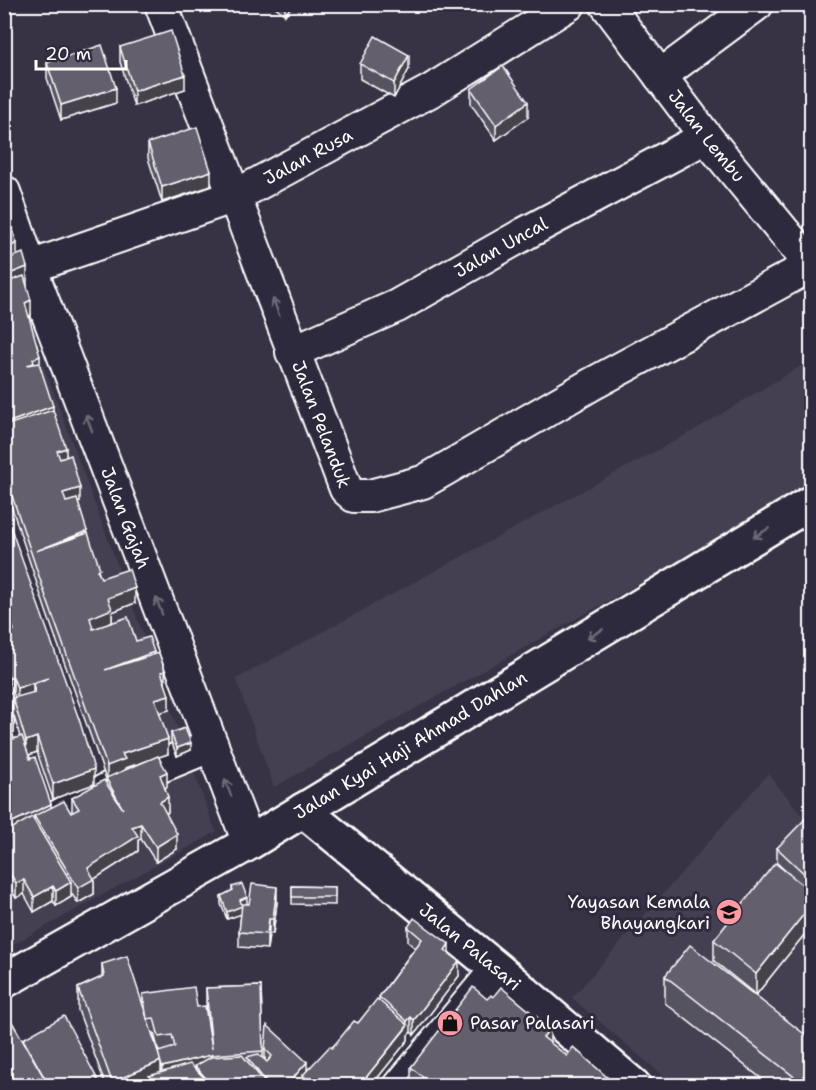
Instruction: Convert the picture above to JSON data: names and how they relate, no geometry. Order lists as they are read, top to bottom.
{
  "streets": {
    "main road": ["Jalan Kyai Haji Ahmad Dahlan", "Jalan Palasari"],
    "street": [
      "Jalan Lembu",
      "Jalan Rusa",
      "Jalan Uncal",
      "Jalan Pelanduk",
      "Jalan Gajah"
    ]
  },
  "crossings": [
    ["Jalan Lembu", "Jalan Uncal"],
    ["Jalan Lembu", "Jalan Pelanduk"],
    ["Jalan Rusa", "Jalan Pelanduk"],
    ["Jalan Rusa", "Jalan Gajah"],
    ["Jalan Uncal", "Jalan Pelanduk"],
    ["Jalan Gajah", "Jalan Kyai Haji Ahmad Dahlan"],
    ["Jalan Kyai Haji Ahmad Dahlan", "Jalan Palasari"]
  ],
  "one_way": ["Jalan Gajah", "Jalan Kyai Haji Ahmad Dahlan"],
  "places": {
    "school or university": ["Yayasan Kemala Bhayangkari"],
    "shop": ["Pasar Palasari"]
  },
  "scale_bar": "20 m"
}
